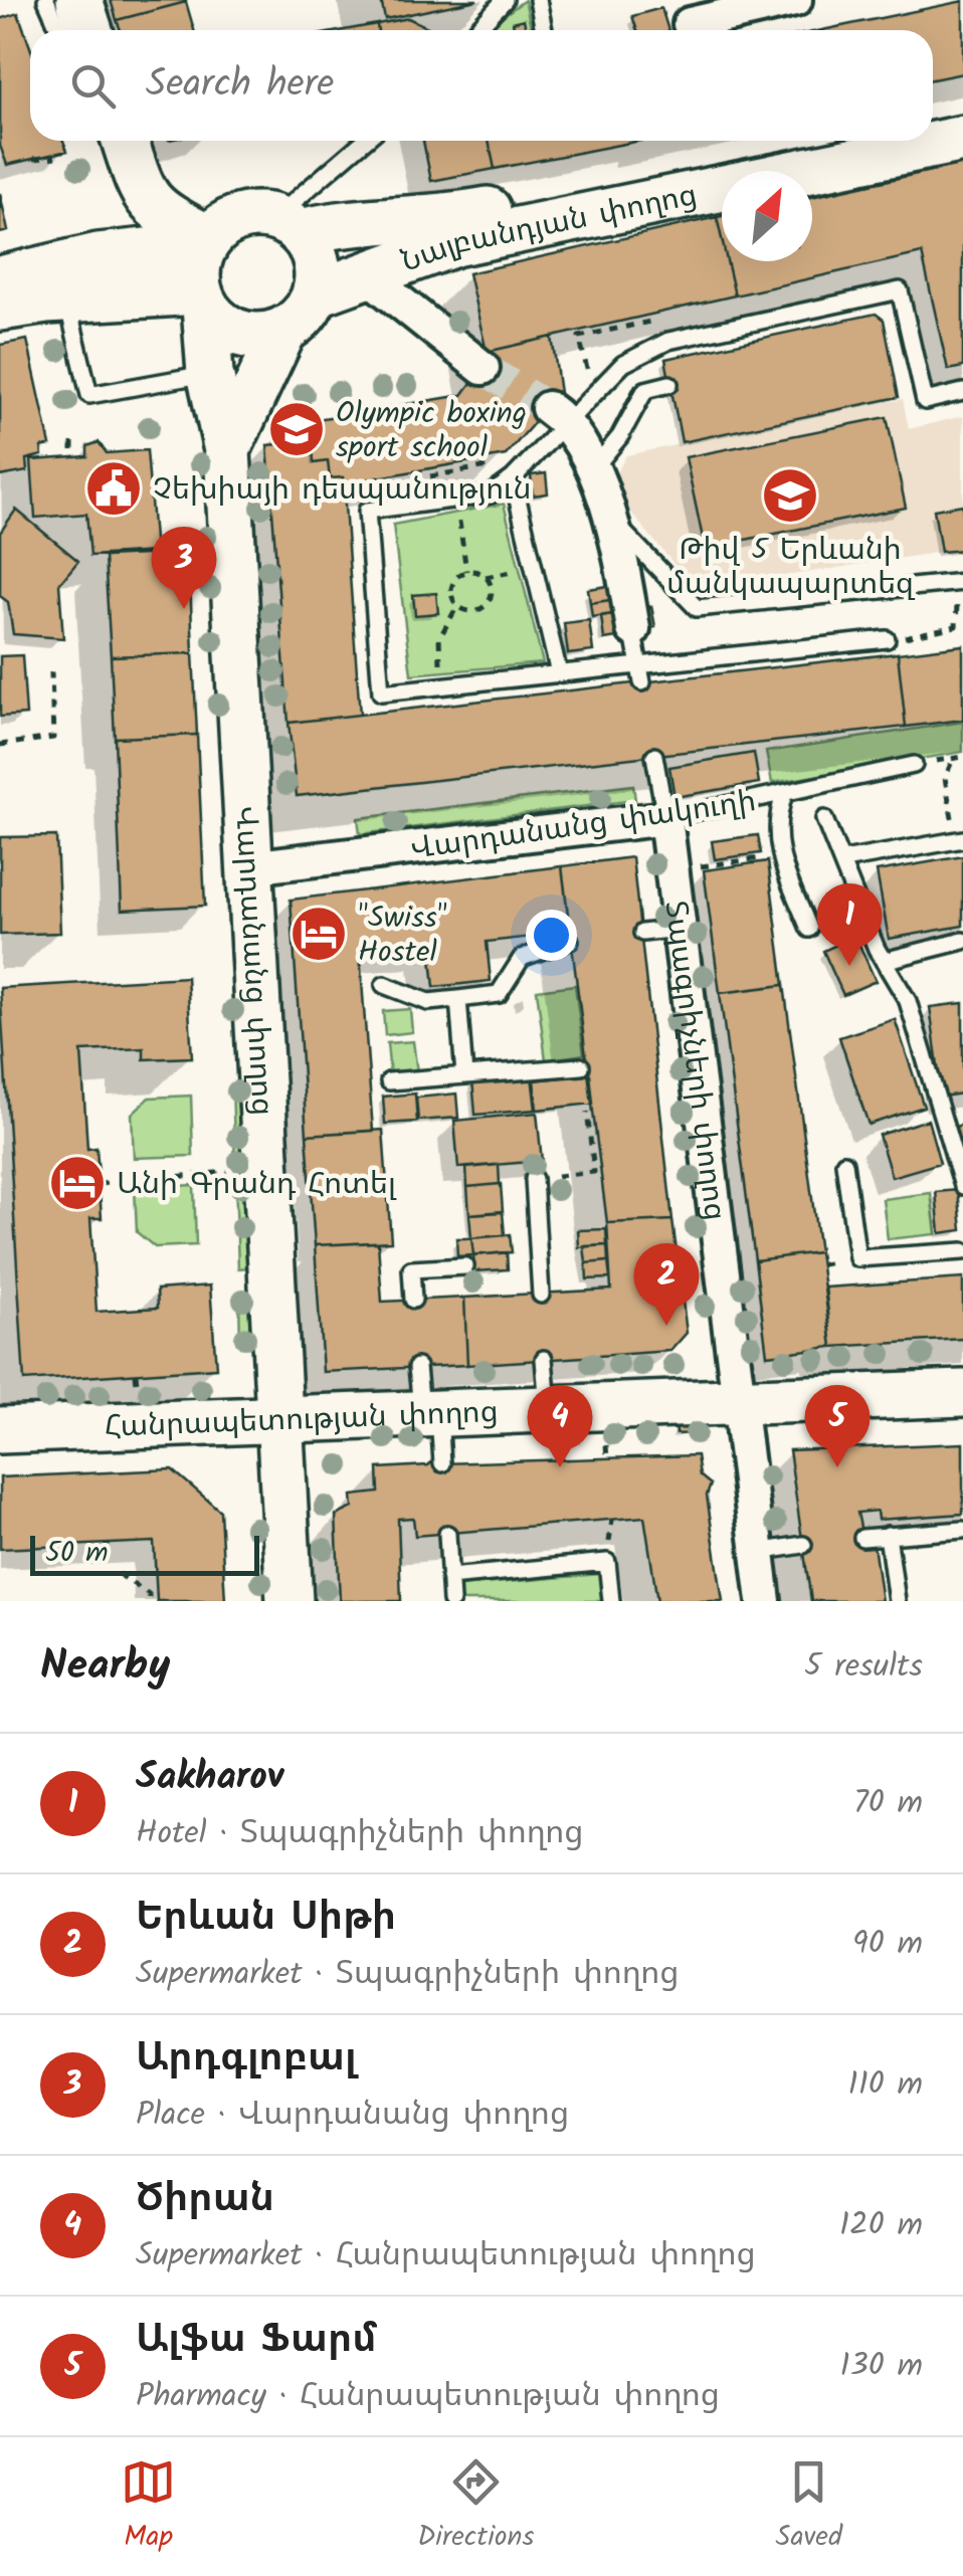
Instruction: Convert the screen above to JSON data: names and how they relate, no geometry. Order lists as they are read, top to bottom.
{
  "streets": {
    "street": [
      "Նալբանդյան փողոց",
      "Վարդանանց փակուղի",
      "Վարդանանց փողոց",
      "Տպագրիչների փողոց",
      "Հանրապետության փողոց"
    ]
  },
  "crossings": [
    ["Նալբանդյան փողոց", "Վարդանանց փողոց"],
    ["Վարդանանց փակուղի", "Վարդանանց փողոց"],
    ["Վարդանանց փակուղի", "Տպագրիչների փողոց"],
    ["Վարդանանց փողոց", "Հանրապետության փողոց"],
    ["Տպագրիչների փողոց", "Հանրապետության փողոց"]
  ],
  "places": {
    "school or university": ["Olympic boxing sport school", "Թիվ 5 Երևանի մանկապարտեզ"],
    "public building": ["Չեխիայի դեսպանություն"],
    "hotel": ["\"Swiss\" Hostel", "Անի Գրանդ Հոտել"]
  },
  "scale_bar": "50 m",
  "north": "top right",
  "page": {
    "search": "Search here",
    "pins": [
      "3",
      "1",
      "2",
      "4",
      "5"
    ],
    "scale": "50 m",
    "heading": ["Nearby", "5 results"],
    "list": [
      {
        "mark": "1",
        "name": "Sakharov",
        "note": "Hotel · Տպագրիչների փողոց",
        "value": "70 m"
      },
      {
        "mark": "2",
        "name": "Երևան Սիթի",
        "note": "Supermarket · Տպագրիչների փողոց",
        "value": "90 m"
      },
      {
        "mark": "3",
        "name": "Արդգլոբալ",
        "note": "Place · Վարդանանց փողոց",
        "value": "110 m"
      },
      {
        "mark": "4",
        "name": "Ծիրան",
        "note": "Supermarket · Հանրապետության փողոց",
        "value": "120 m"
      },
      {
        "mark": "5",
        "name": "Ալֆա Ֆարմ",
        "note": "Pharmacy · Հանրապետության փողոց",
        "value": "130 m"
      }
    ],
    "nav": ["Map", "Directions", "Saved"]
  }
}
